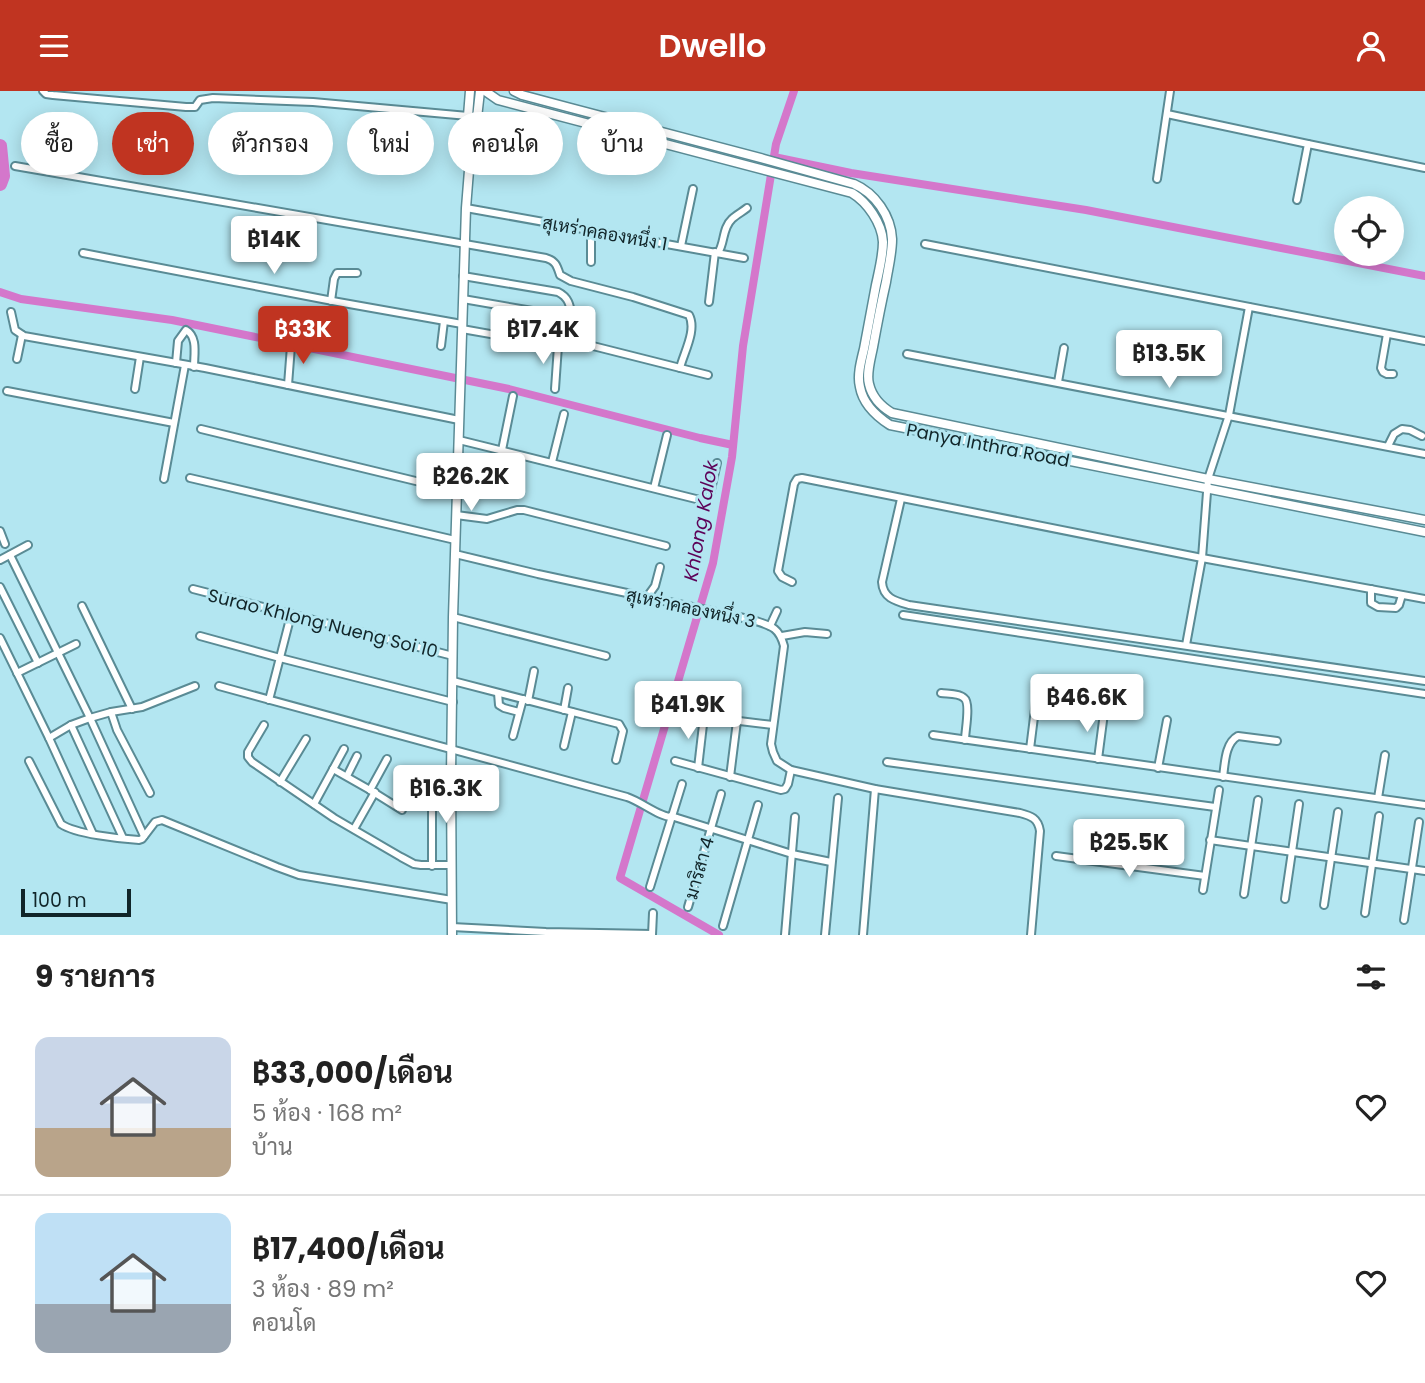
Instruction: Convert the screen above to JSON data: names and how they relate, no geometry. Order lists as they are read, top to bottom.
{
  "streets": {
    "street": [
      "สุเหร่าคลองหนึ่ง 1",
      "Panya Inthra Road",
      "สุเหร่าคลองหนึ่ง 3",
      "Surao Khlong Nueng Soi 10",
      "มาริสา 4"
    ]
  },
  "water": ["Khlong Kalok"],
  "scale_bar": "100 m",
  "page": {
    "header": "Dwello",
    "chip": [
      "ซื้อ",
      "เช่า",
      "ตัวกรอง",
      "ใหม่",
      "คอนโด",
      "บ้าน"
    ],
    "price": [
      "฿14K",
      "฿33K",
      "฿17.4K",
      "฿13.5K",
      "฿26.2K",
      "฿46.6K",
      "฿41.9K",
      "฿16.3K",
      "฿25.5K"
    ],
    "scale": "100 m",
    "heading": "9 รายการ",
    "list": [
      {
        "name": "฿33,000/เดือน",
        "note": "5 ห้อง · 168 m² · บ้าน"
      },
      {
        "name": "฿17,400/เดือน",
        "note": "3 ห้อง · 89 m² · คอนโด"
      }
    ]
  }
}
